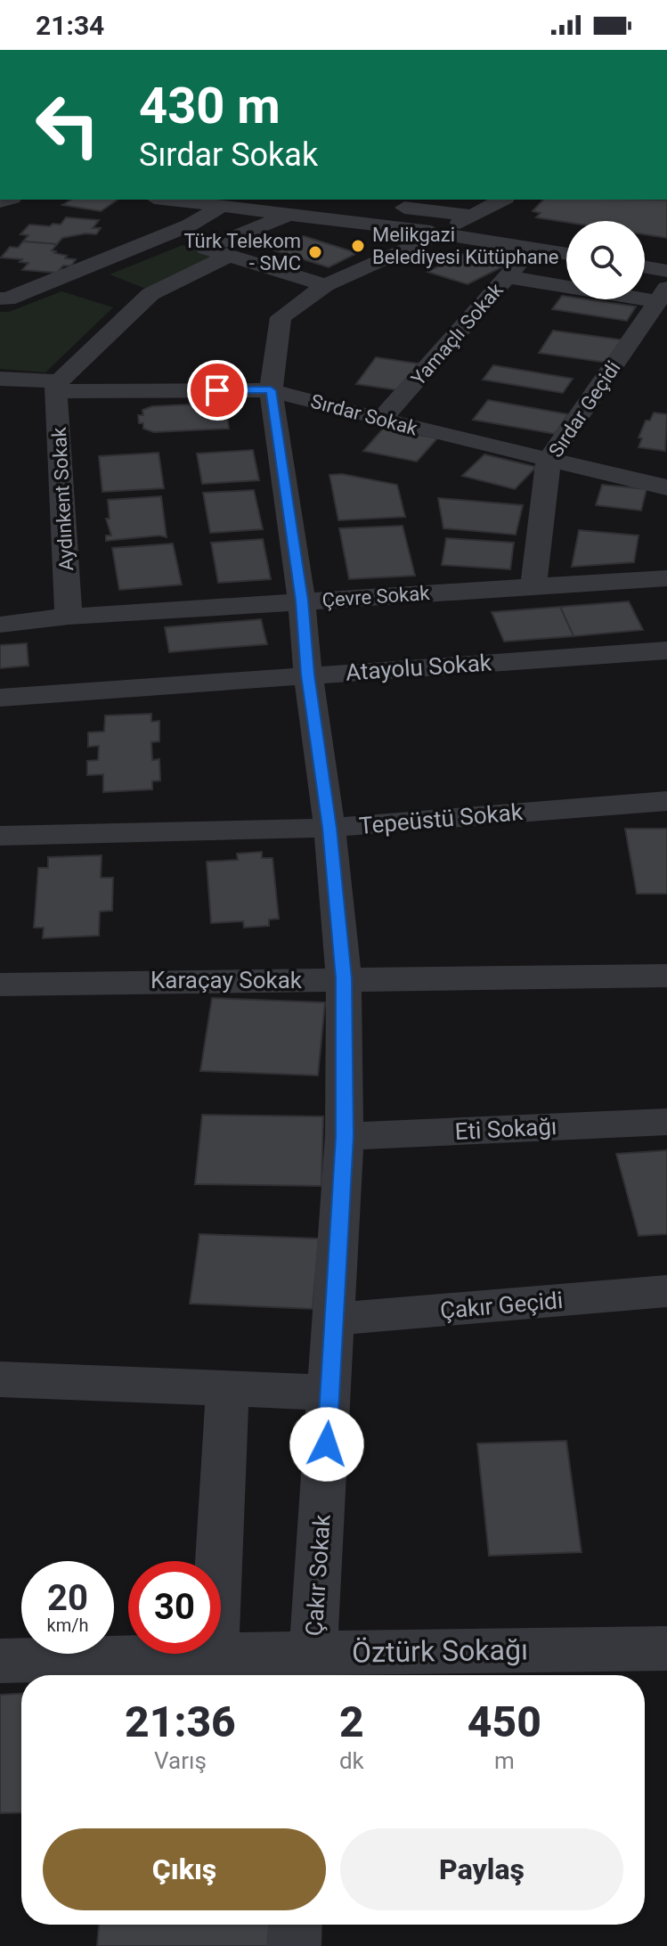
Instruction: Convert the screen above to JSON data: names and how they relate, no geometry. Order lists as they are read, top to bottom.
{
  "streets": {
    "street": [
      "Yamaçlı Sokak",
      "Sırdar Geçidi",
      "Sırdar Sokak",
      "Aydınkent Sokak",
      "Çevre Sokak",
      "Atayolu Sokak",
      "Tepeüstü Sokak",
      "Karaçay Sokak",
      "Eti Sokağı",
      "Çakır Geçidi",
      "Çakır Sokak",
      "Öztürk Sokağı"
    ]
  },
  "crossings": [
    ["Yamaçlı Sokak", "Sırdar Sokak"],
    ["Sırdar Geçidi", "Sırdar Sokak"],
    ["Sırdar Geçidi", "Çevre Sokak"],
    ["Sırdar Sokak", "Aydınkent Sokak"],
    ["Sırdar Sokak", "Çakır Sokak"],
    ["Aydınkent Sokak", "Çevre Sokak"],
    ["Çevre Sokak", "Çakır Sokak"],
    ["Atayolu Sokak", "Çakır Sokak"],
    ["Tepeüstü Sokak", "Çakır Sokak"],
    ["Karaçay Sokak", "Çakır Sokak"],
    ["Eti Sokağı", "Çakır Sokak"],
    ["Çakır Geçidi", "Çakır Sokak"],
    ["Çakır Sokak", "Öztürk Sokağı"]
  ],
  "places": ["Melikgazi Belediyesi Kütüphane", "Türk Telekom - SMC"],
  "page": {
    "status": "21:34",
    "turn": ["430 m", "Sırdar Sokak"],
    "speed": "20 km/h",
    "limit": "30",
    "eta": [
      "21:36",
      "Varış",
      "2",
      "dk",
      "450",
      "m"
    ],
    "buttons": ["Çıkış", "Paylaş"]
  }
}
